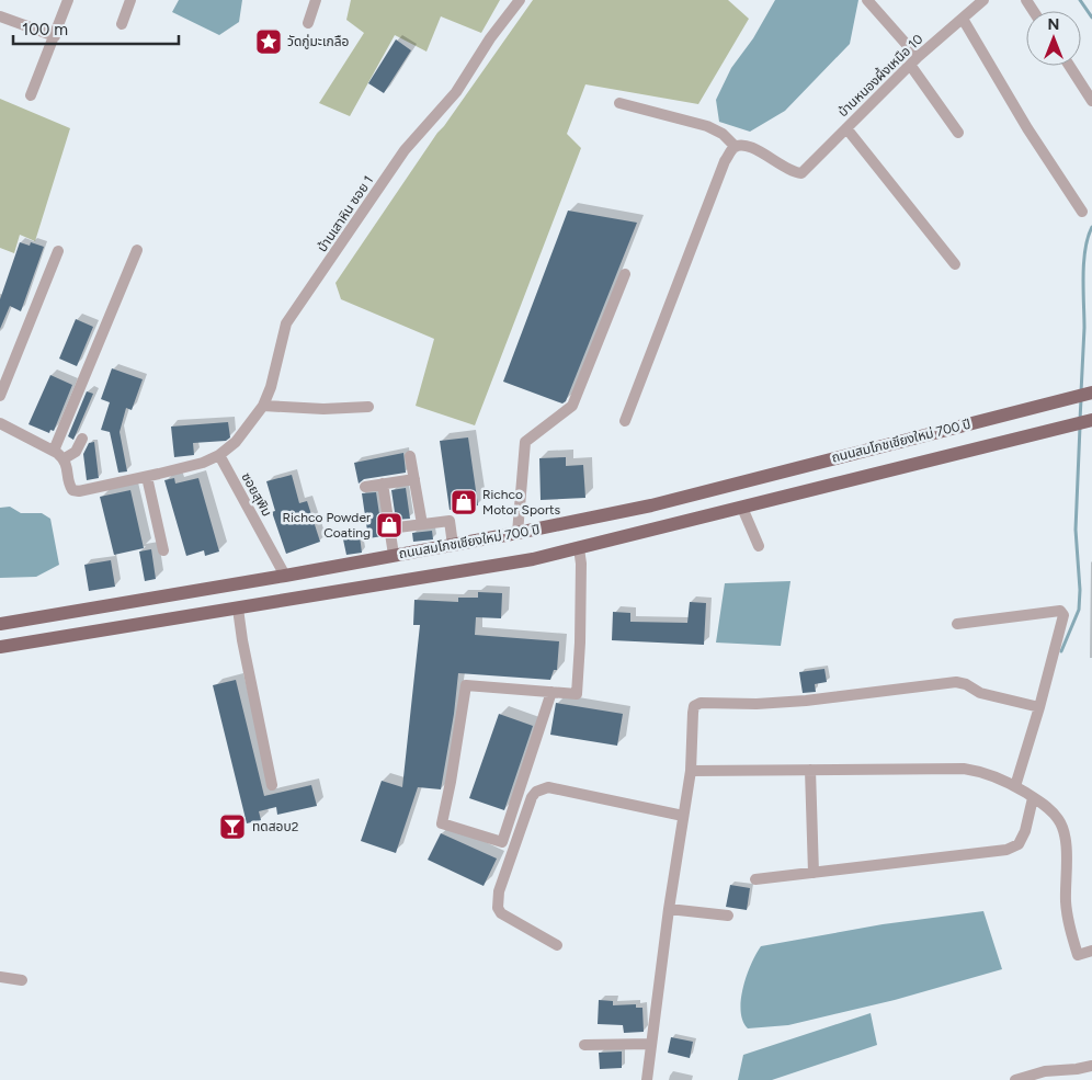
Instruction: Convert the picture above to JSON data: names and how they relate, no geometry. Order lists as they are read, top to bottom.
{
  "streets": {
    "main road": ["ถนนสมโภชเชียงใหม่ 700 ปี"],
    "street": ["บ้านหนองผึ้งเหนือ 10", "บ้านเสาหิน ซอย 1", "ซอยสุพิม"]
  },
  "crossings": [
    ["บ้านเสาหิน ซอย 1", "ซอยสุพิม"],
    ["ถนนสมโภชเชียงใหม่ 700 ปี", "ซอยสุพิม"]
  ],
  "places": {
    "place": ["วัดกู่มะเกลือ"],
    "shop": ["Richco Motor Sports", "Richco Powder Coating"],
    "bar": ["ทดสอบ2"]
  },
  "scale_bar": "100 m",
  "north": "top"
}
